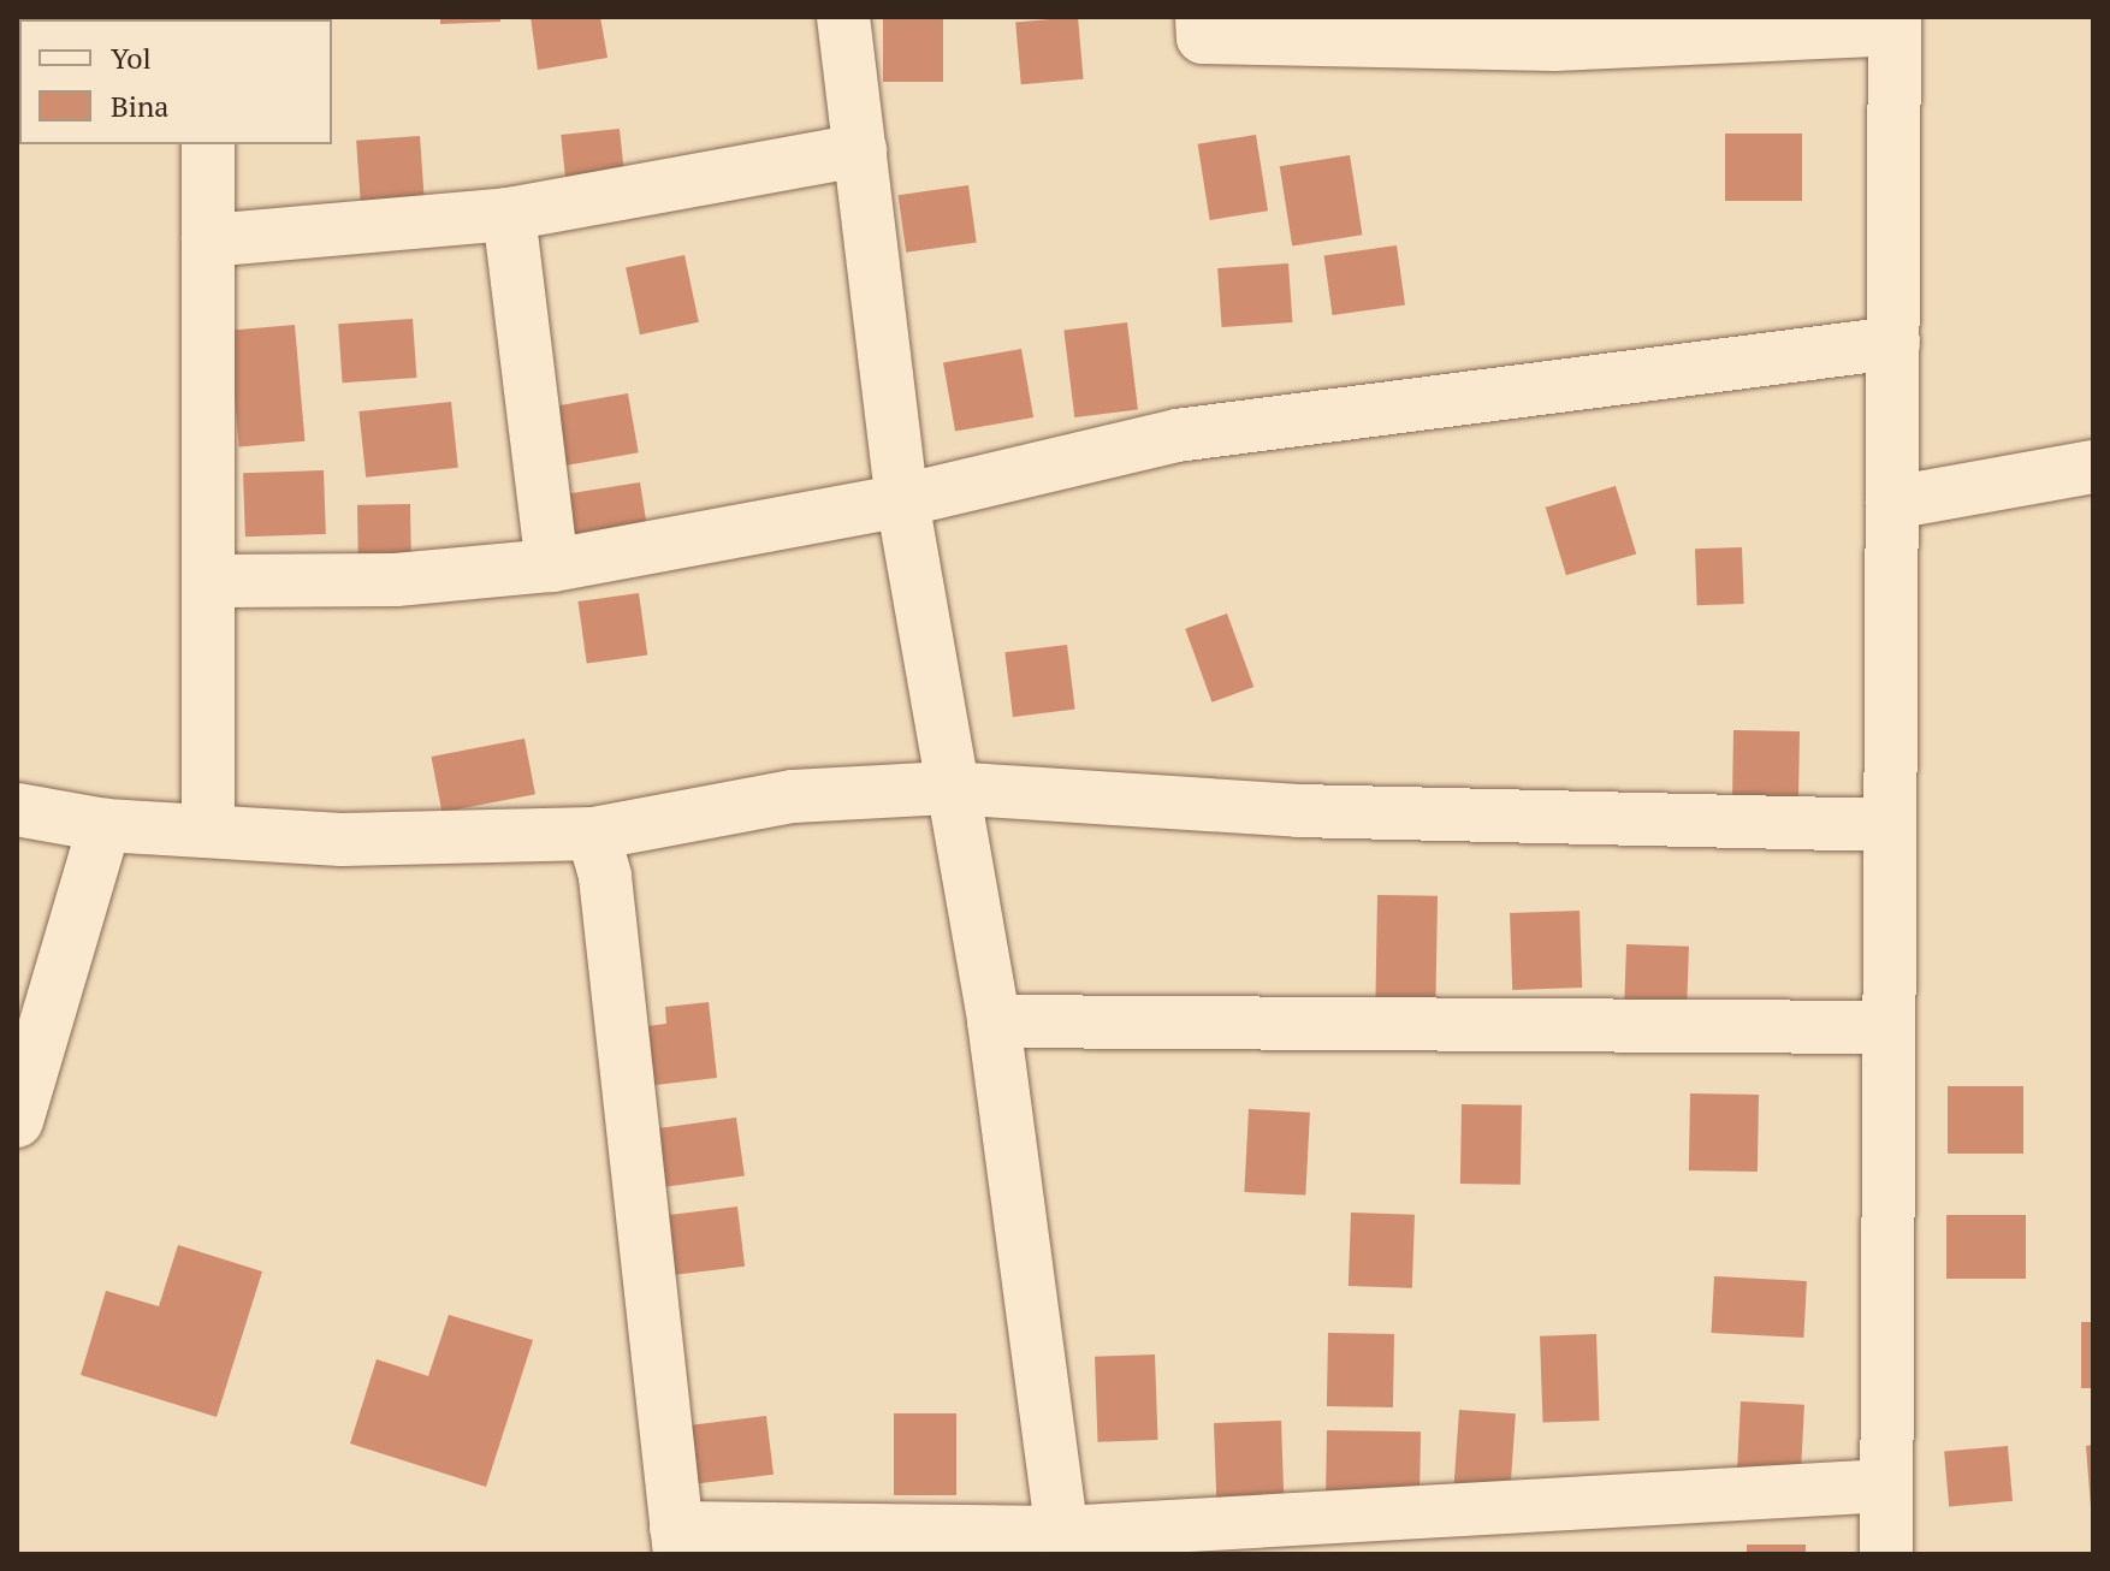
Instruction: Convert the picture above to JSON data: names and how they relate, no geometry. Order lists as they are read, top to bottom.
{
  "legend": ["Yol", "Bina"]
}
